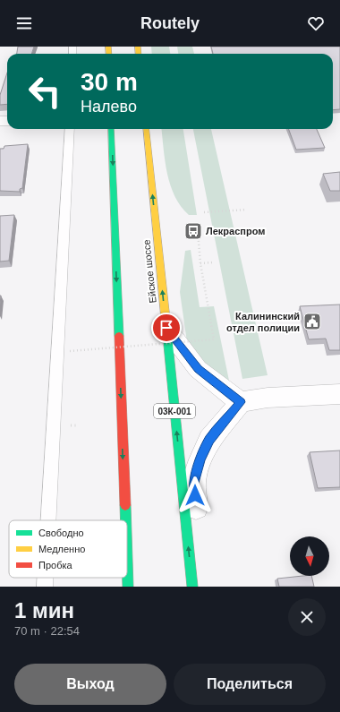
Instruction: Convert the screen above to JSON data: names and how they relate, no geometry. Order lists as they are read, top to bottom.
{
  "streets": {
    "main road": ["Ейское шоссе", "03К-001"]
  },
  "places": {
    "bus stop": ["Лекраспром"],
    "public building": ["Калининский отдел полиции"]
  },
  "legend": ["Свободно", "Медленно", "Пробка"],
  "north": "bottom",
  "page": {
    "header": "Routely",
    "turn": ["30 m", "Налево"],
    "heading": ["1 мин", "70 m · 22:54"],
    "buttons": ["Выход", "Поделиться"]
  }
}
